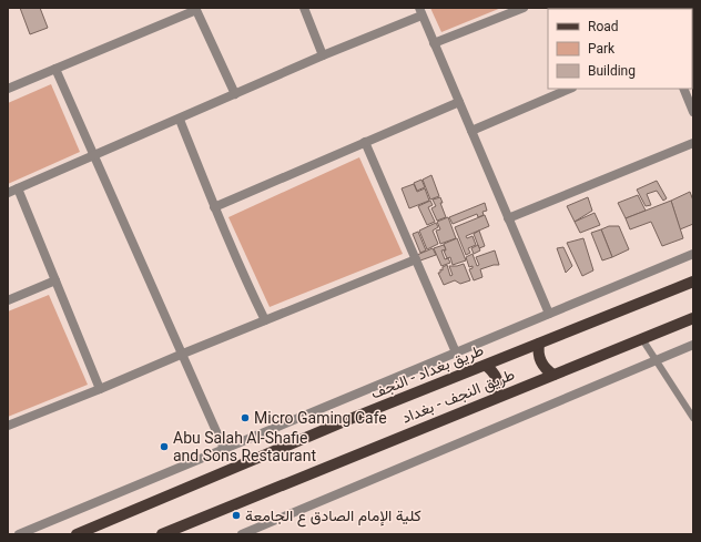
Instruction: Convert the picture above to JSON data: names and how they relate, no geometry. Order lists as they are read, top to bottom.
{
  "streets": {
    "main road": ["طريق بغداد - النجف", "طريق النجف - بغداد"]
  },
  "places": ["Micro Gaming Cafe", "Abu Salah Al-Shafie and Sons Restaurant", "كلية الإمام الصادق ع الجامعة"],
  "legend": ["Road", "Park", "Building"]
}
